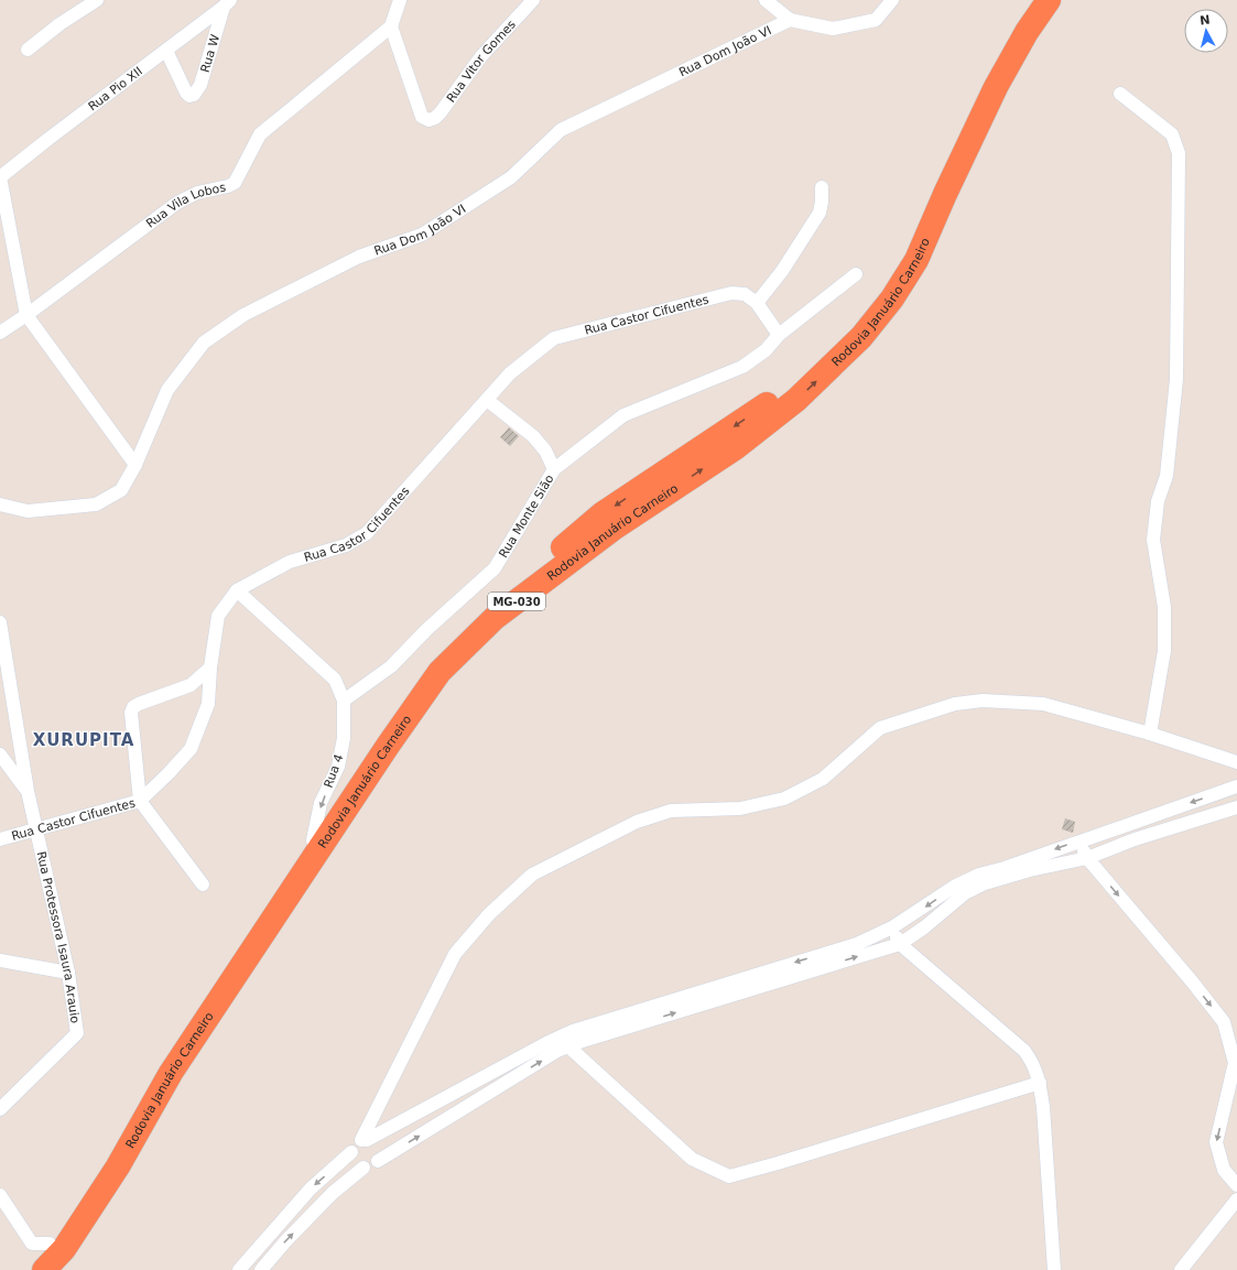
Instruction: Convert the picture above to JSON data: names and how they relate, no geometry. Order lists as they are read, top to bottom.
{
  "streets": {
    "highway": ["Rodovia Januário Carneiro", "MG-030"],
    "street": [
      "Rua Dom João VI",
      "Rua W",
      "Rua Vitor Gomes",
      "Rua Pio XII",
      "Rua Vila Lobos",
      "Rua Castor Cifuentes",
      "Rua Monte Sião",
      "Rua 4",
      "Rua Protessora Isaura Arauio"
    ]
  },
  "crossings": [
    ["Rua W", "Rua Pio XII"],
    ["Rua Vitor Gomes", "Rua Vila Lobos"],
    ["Rodovia Januário Carneiro", "Rua 4"],
    ["Rua Castor Cifuentes", "Rua Protessora Isaura Arauio"],
    ["Rua Monte Sião", "Rua 4"]
  ],
  "one_way": ["Rua 4"],
  "districts": ["XURUPITA"],
  "north": "top"
}
